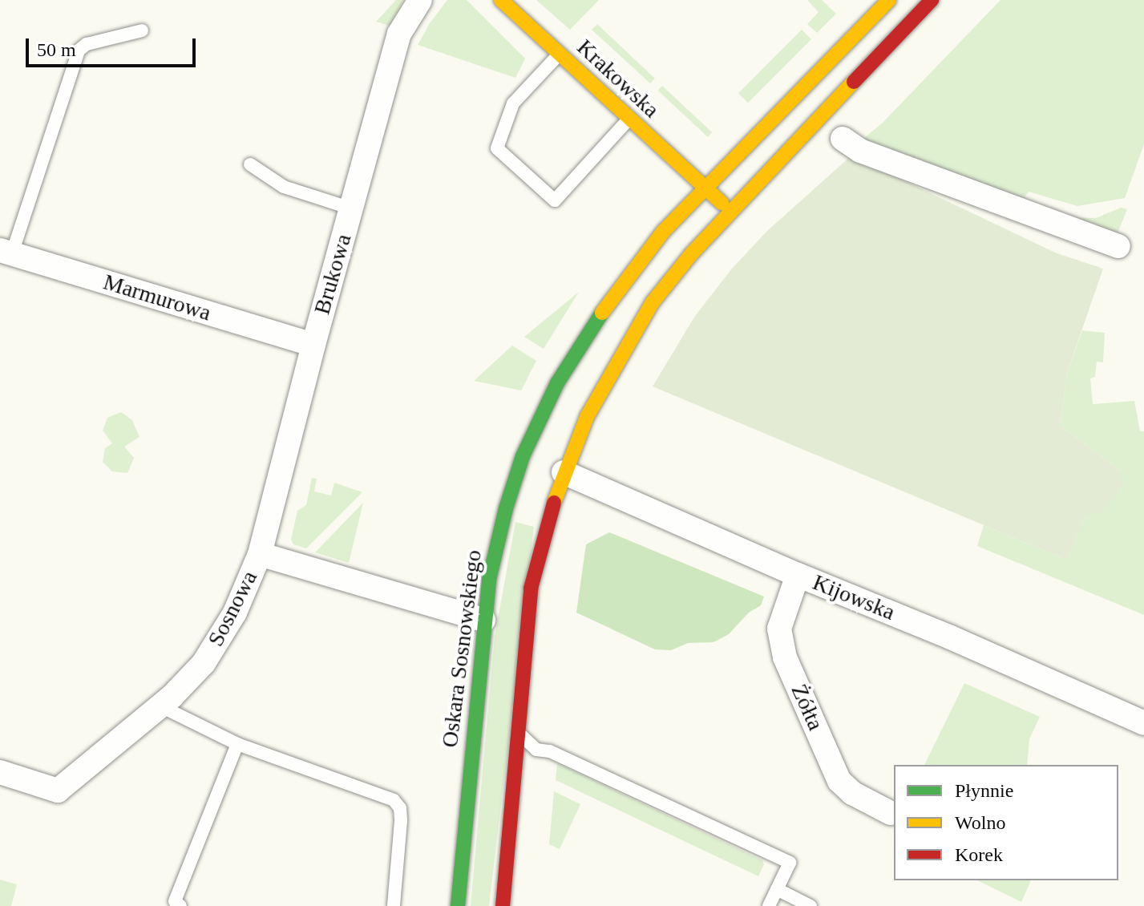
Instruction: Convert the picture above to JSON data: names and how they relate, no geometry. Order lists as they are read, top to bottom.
{
  "streets": {
    "street": [
      "Krakowska",
      "Brukowa",
      "Marmurowa",
      "Kijowska",
      "Sosnowa",
      "Oskara Sosnowskiego",
      "Żółta"
    ]
  },
  "crossings": [
    ["Krakowska", "Oskara Sosnowskiego"],
    ["Brukowa", "Marmurowa"],
    ["Brukowa", "Sosnowa"],
    ["Kijowska", "Żółta"],
    ["Sosnowa", "Oskara Sosnowskiego"]
  ],
  "legend": ["Płynnie", "Wolno", "Korek"],
  "scale_bar": "50 m"
}
